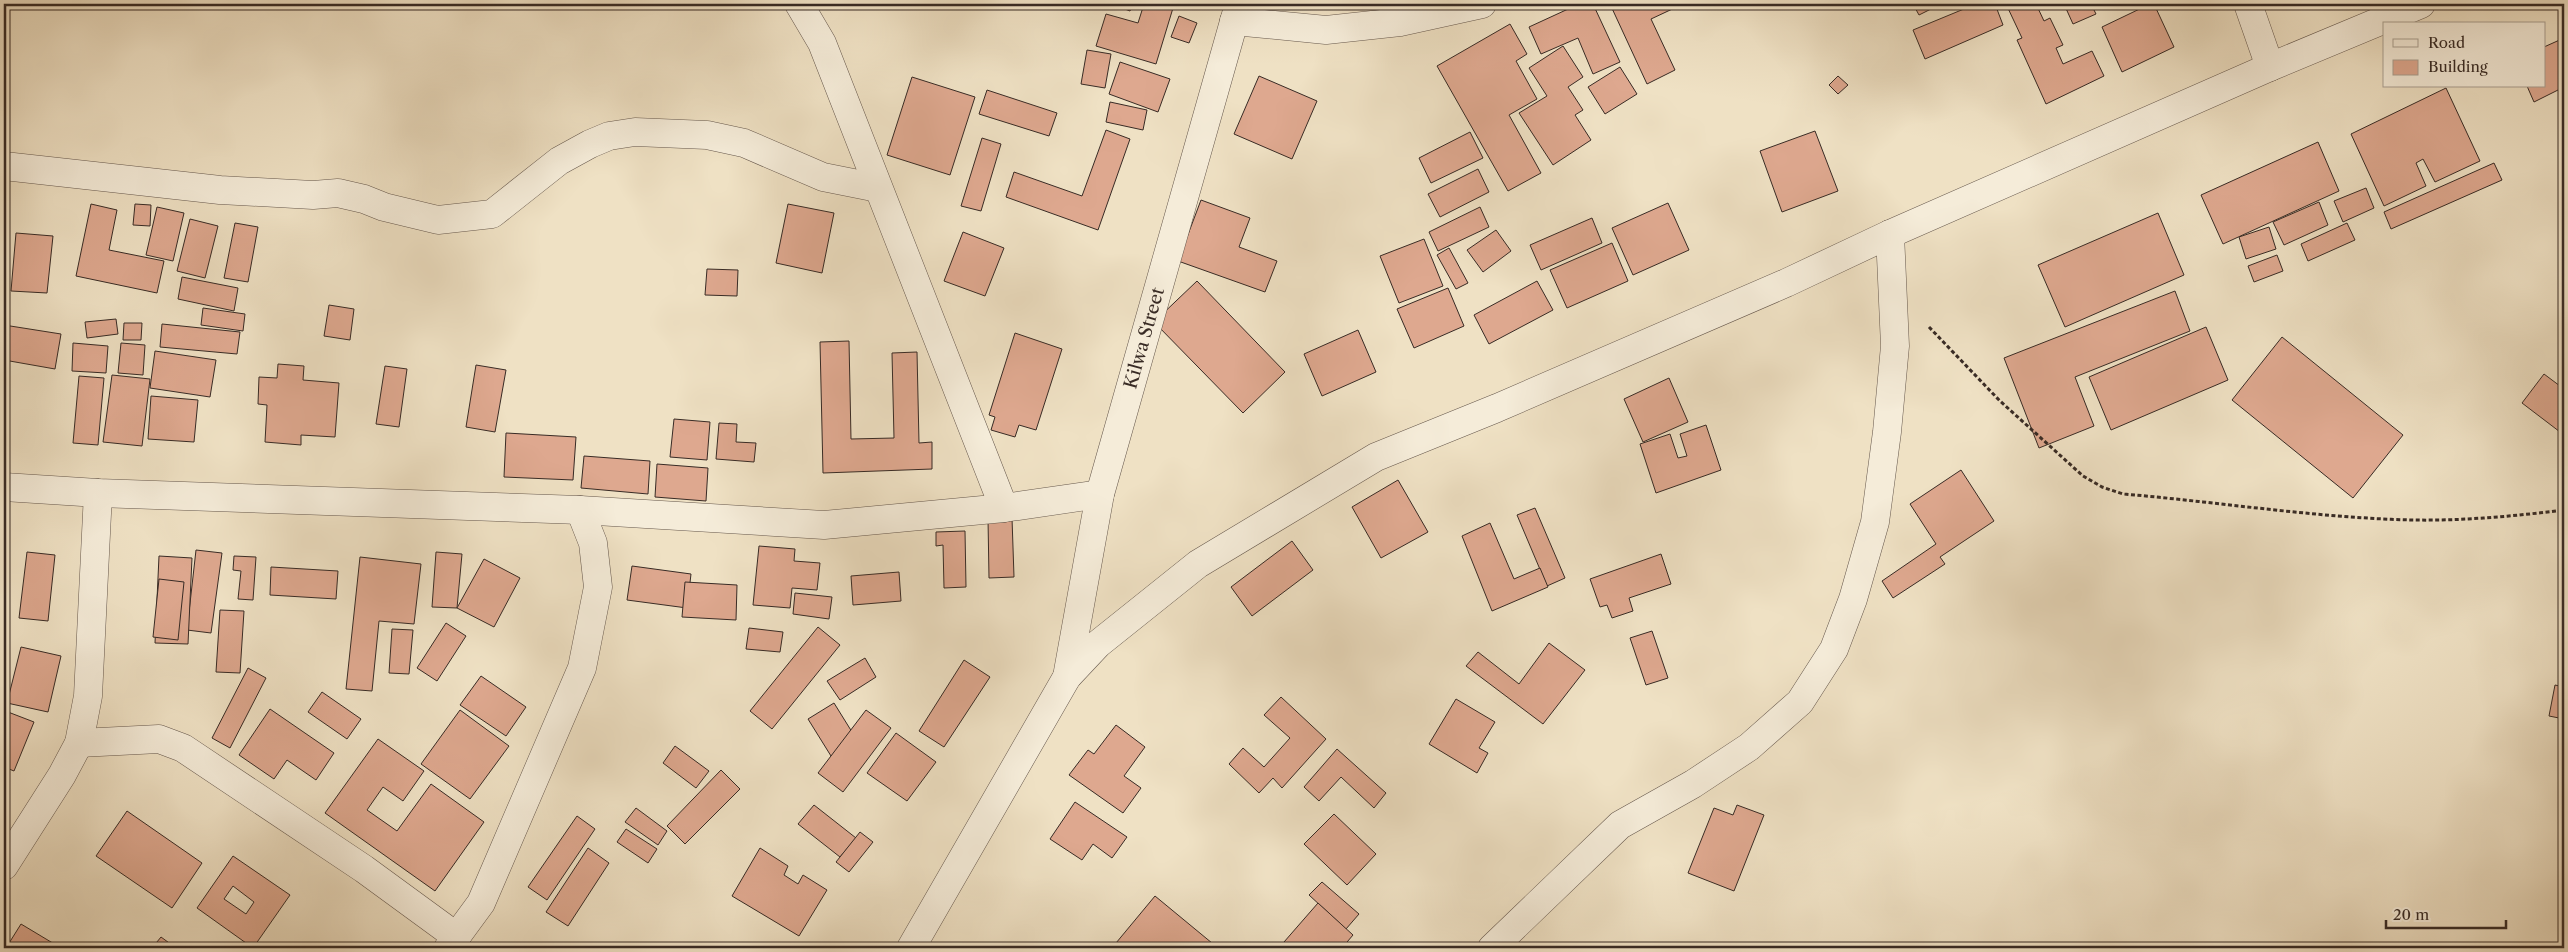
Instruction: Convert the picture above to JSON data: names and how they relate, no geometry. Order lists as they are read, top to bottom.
{
  "streets": {
    "street": ["Kilwa Street"]
  },
  "legend": ["Road", "Building"],
  "scale_bar": "20 m"
}
